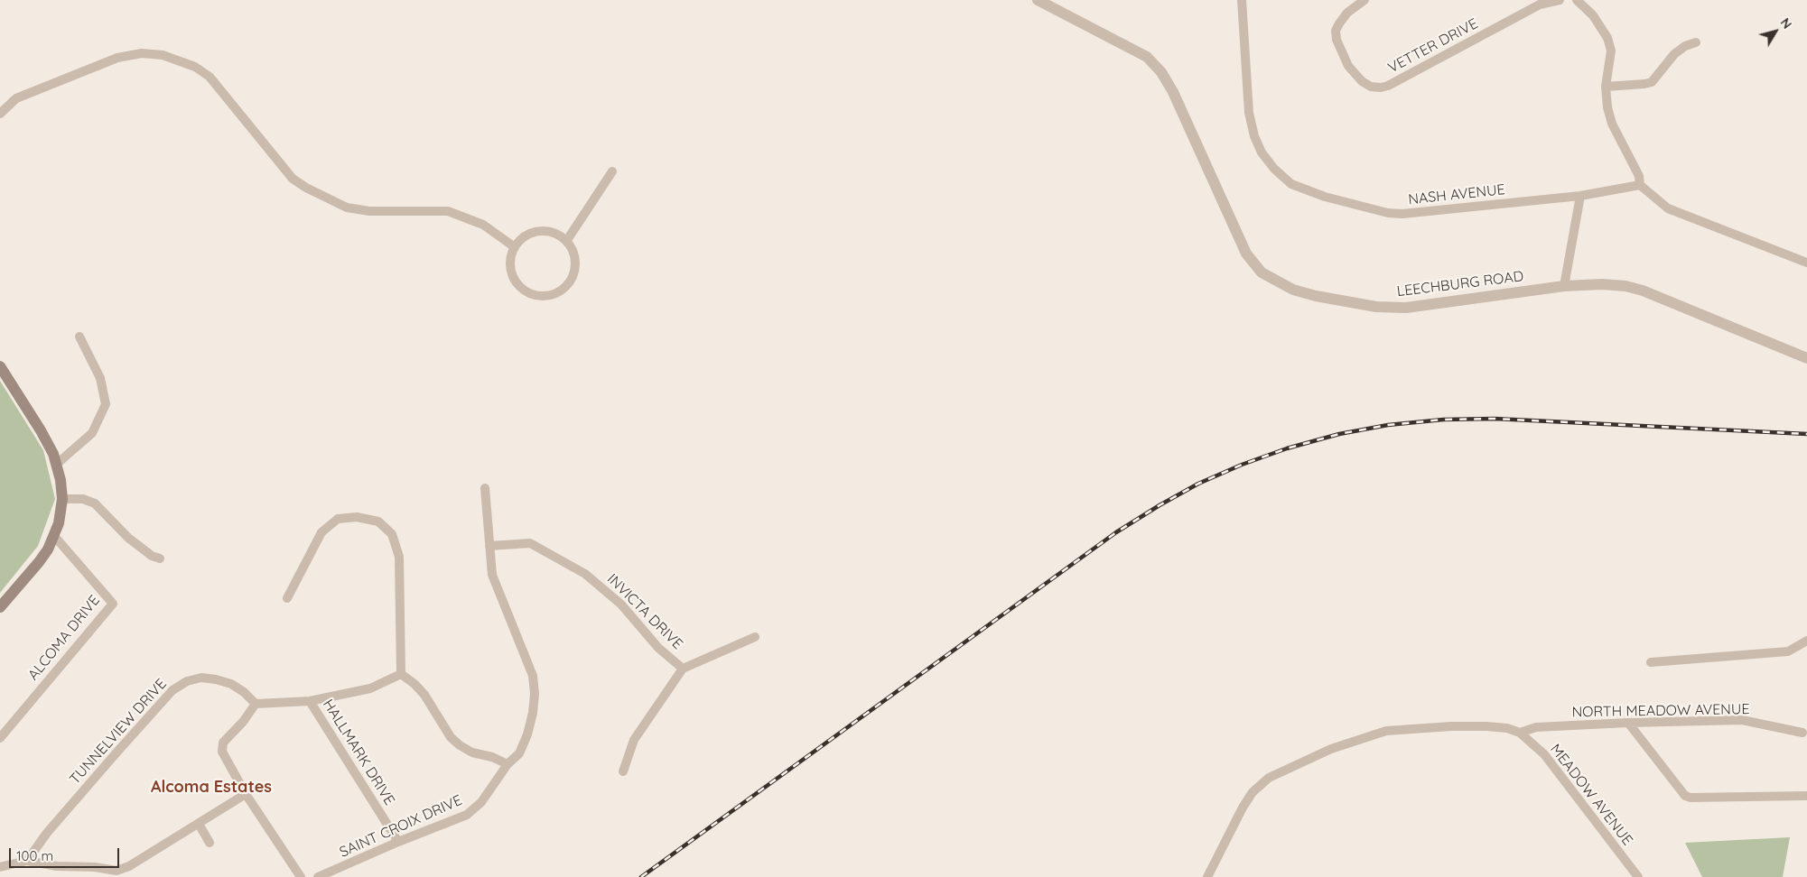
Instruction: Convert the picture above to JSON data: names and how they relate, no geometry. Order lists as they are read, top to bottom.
{
  "streets": {
    "street": [
      "VETTER DRIVE",
      "NASH AVENUE",
      "LEECHBURG ROAD",
      "INVICTA DRIVE",
      "ALCOMA DRIVE",
      "NORTH MEADOW AVENUE",
      "TUNNELVIEW DRIVE",
      "HALLMARK DRIVE",
      "MEADOW AVENUE",
      "SAINT CROIX DRIVE"
    ]
  },
  "crossings": [
    ["INVICTA DRIVE", "SAINT CROIX DRIVE"],
    ["NORTH MEADOW AVENUE", "MEADOW AVENUE"],
    ["HALLMARK DRIVE", "SAINT CROIX DRIVE"]
  ],
  "districts": ["Alcoma Estates"],
  "scale_bar": "100 m",
  "north": "top right"
}
